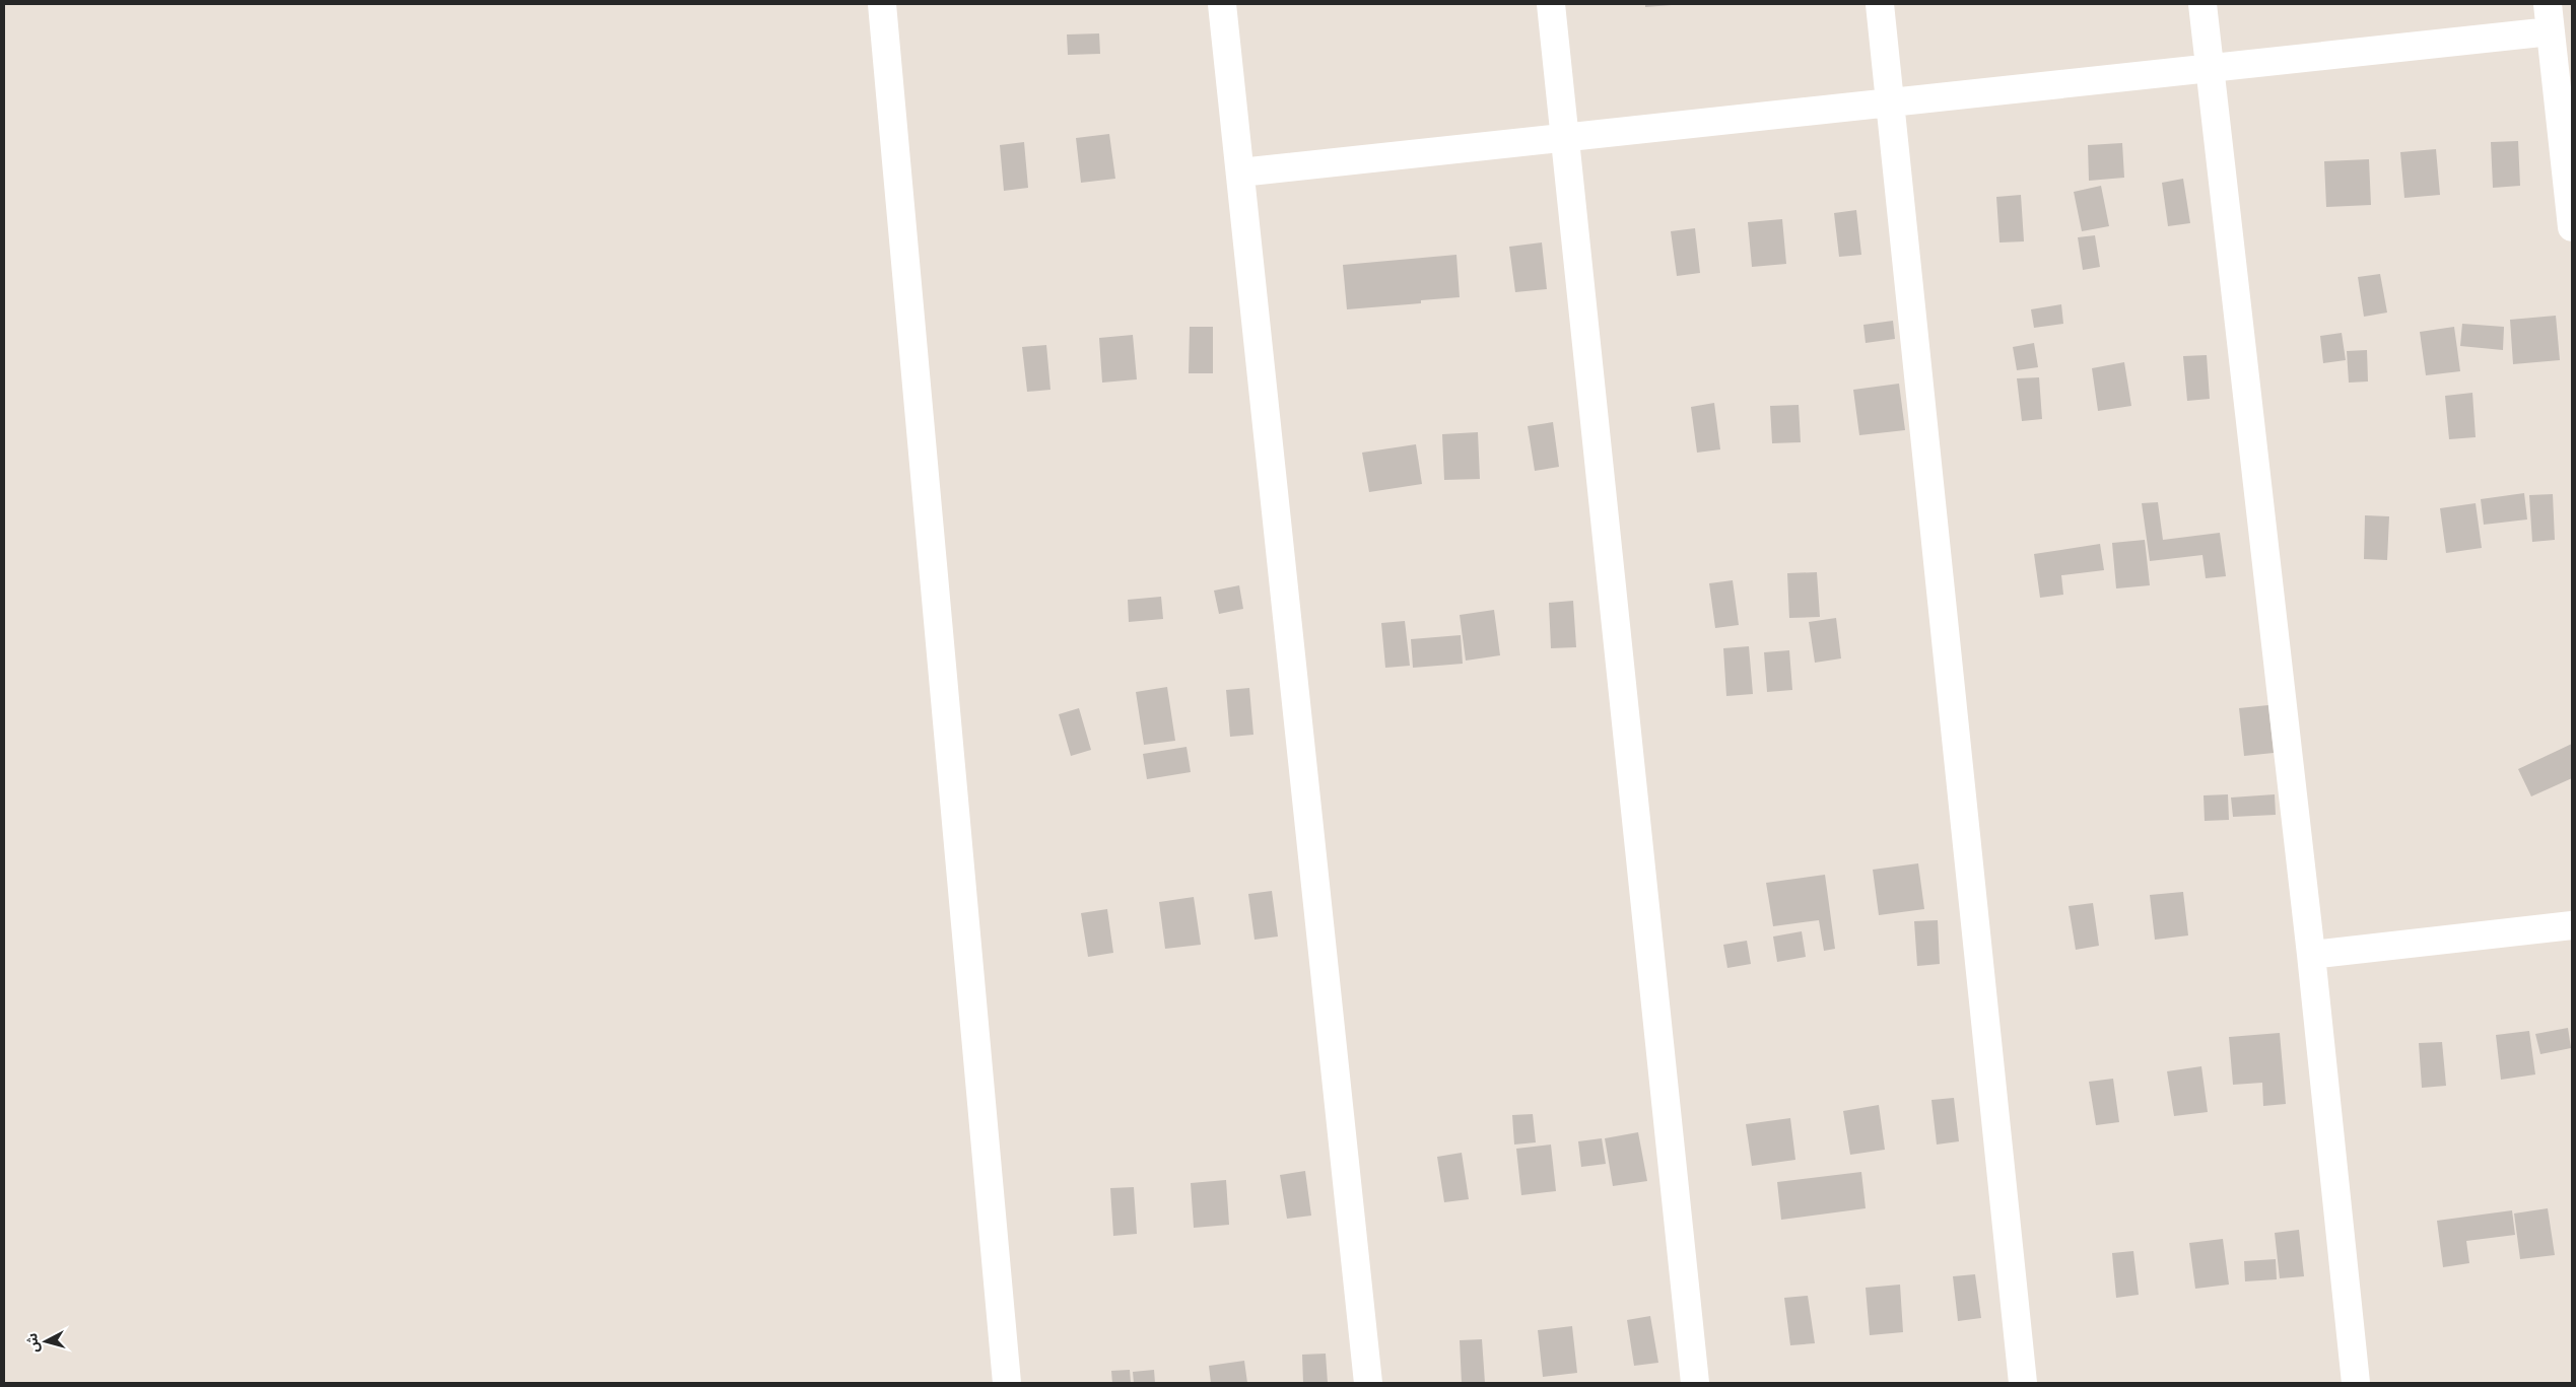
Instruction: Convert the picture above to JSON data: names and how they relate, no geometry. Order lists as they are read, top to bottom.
{
  "north": "left"
}
